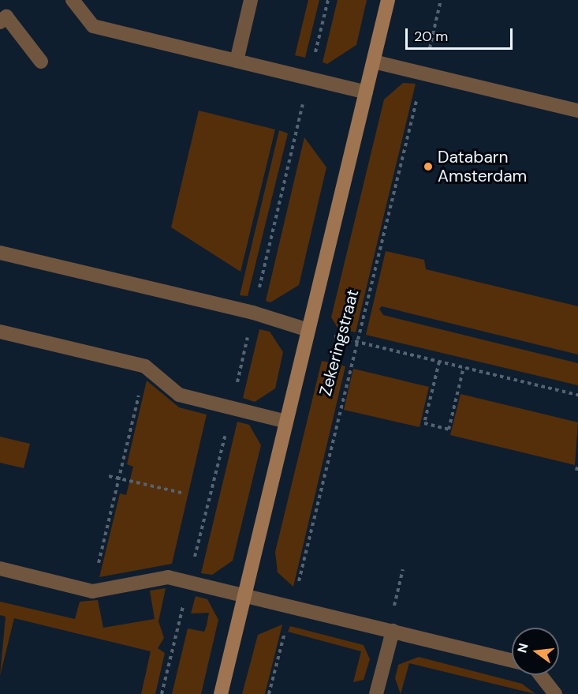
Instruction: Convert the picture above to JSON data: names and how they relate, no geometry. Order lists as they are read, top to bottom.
{
  "streets": {
    "street": ["Zekeringstraat"]
  },
  "places": ["Databarn Amsterdam"],
  "scale_bar": "20 m",
  "north": "left"
}
